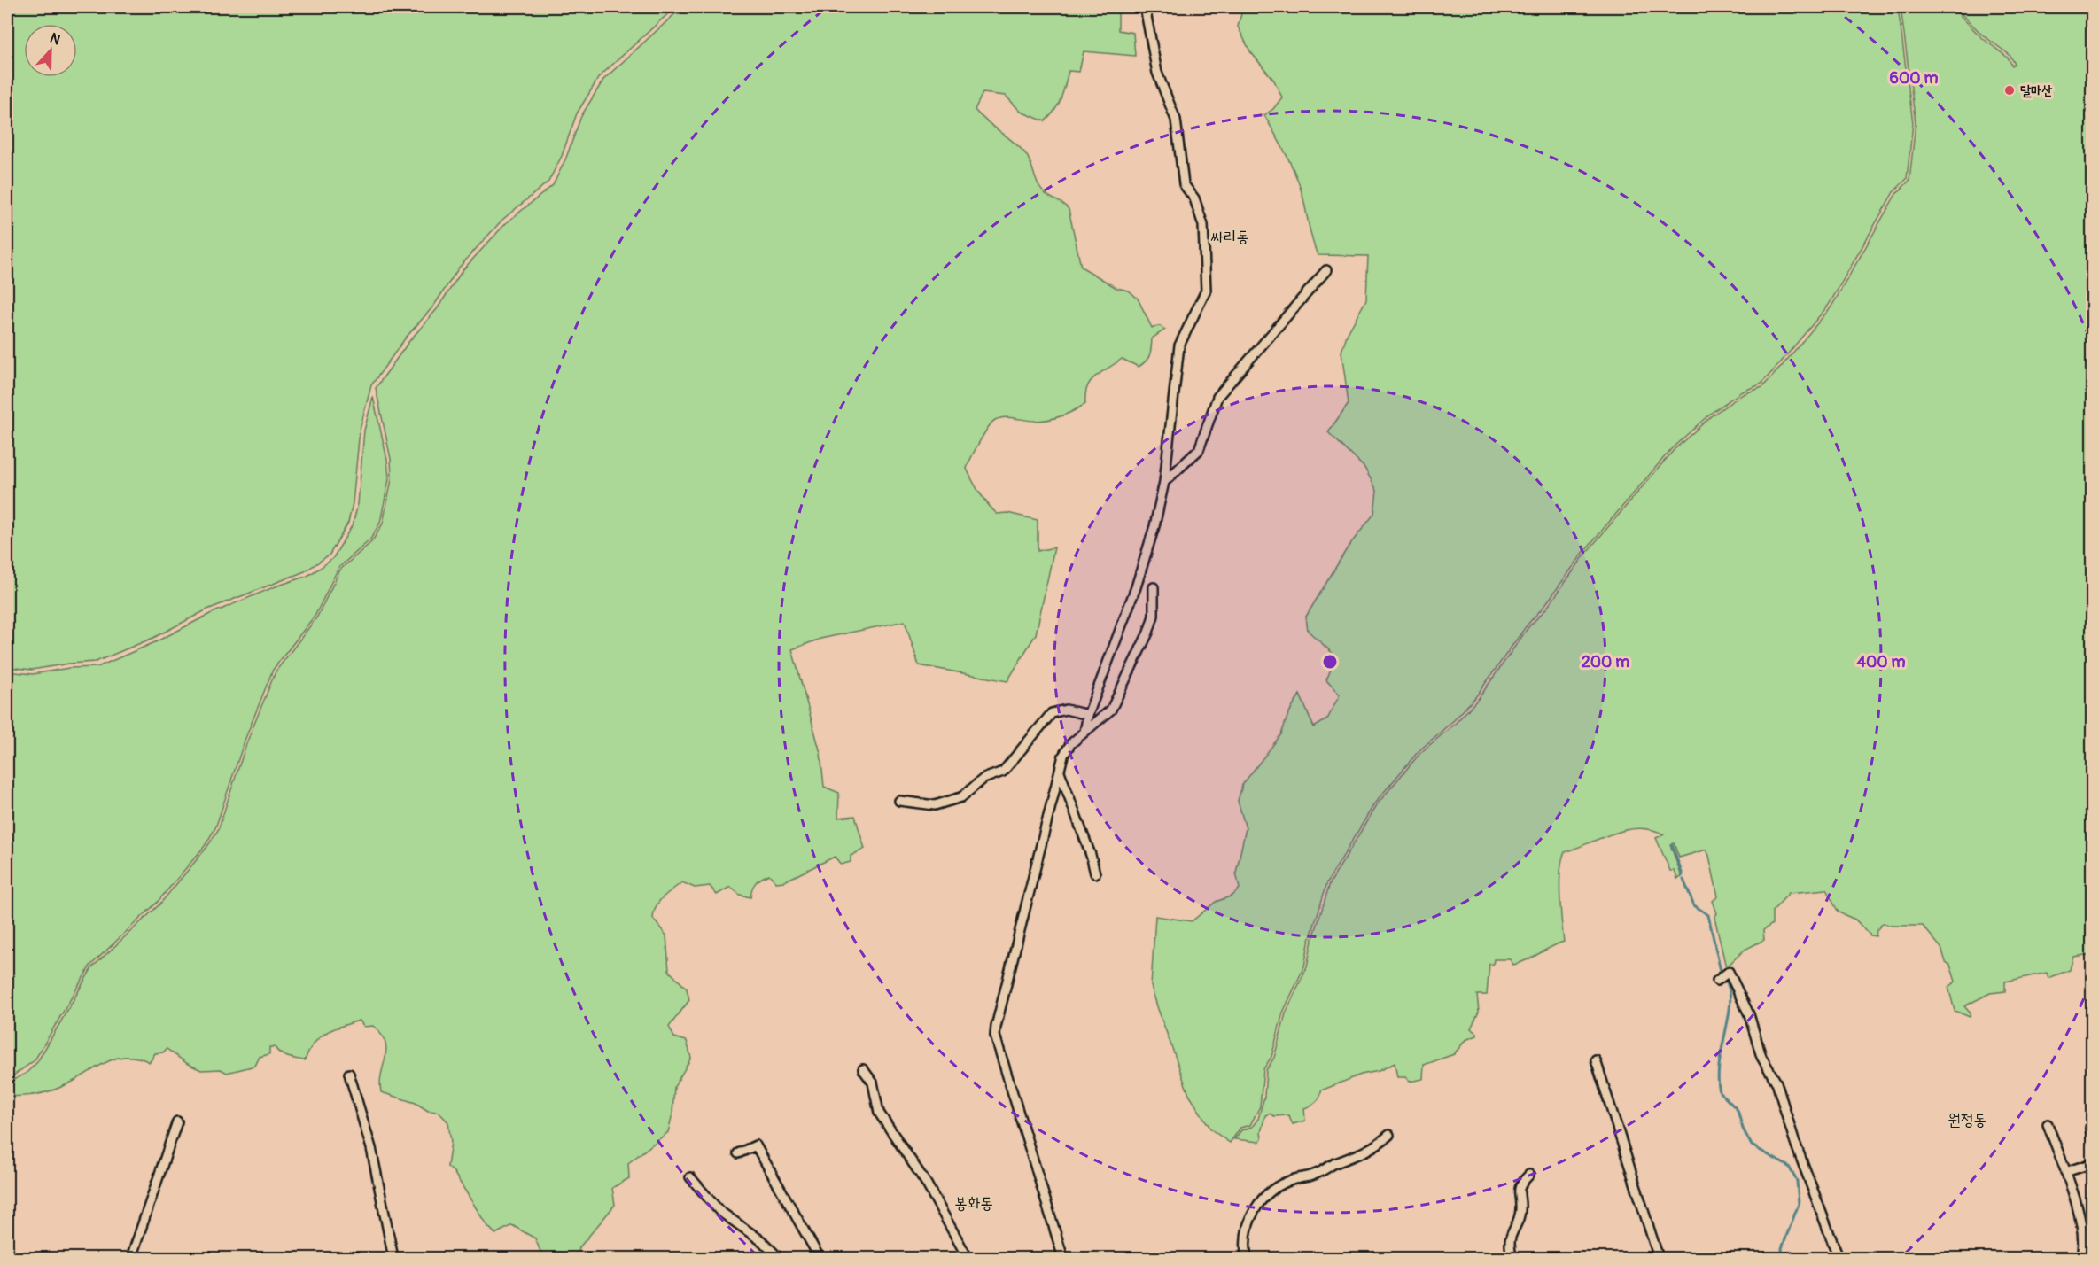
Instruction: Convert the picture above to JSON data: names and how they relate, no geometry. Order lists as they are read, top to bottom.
{
  "districts": ["싸리동", "원정동", "봉화동"],
  "places": ["달마산"],
  "north": "top",
  "rings": ["600 m", "200 m", "400 m"]
}
